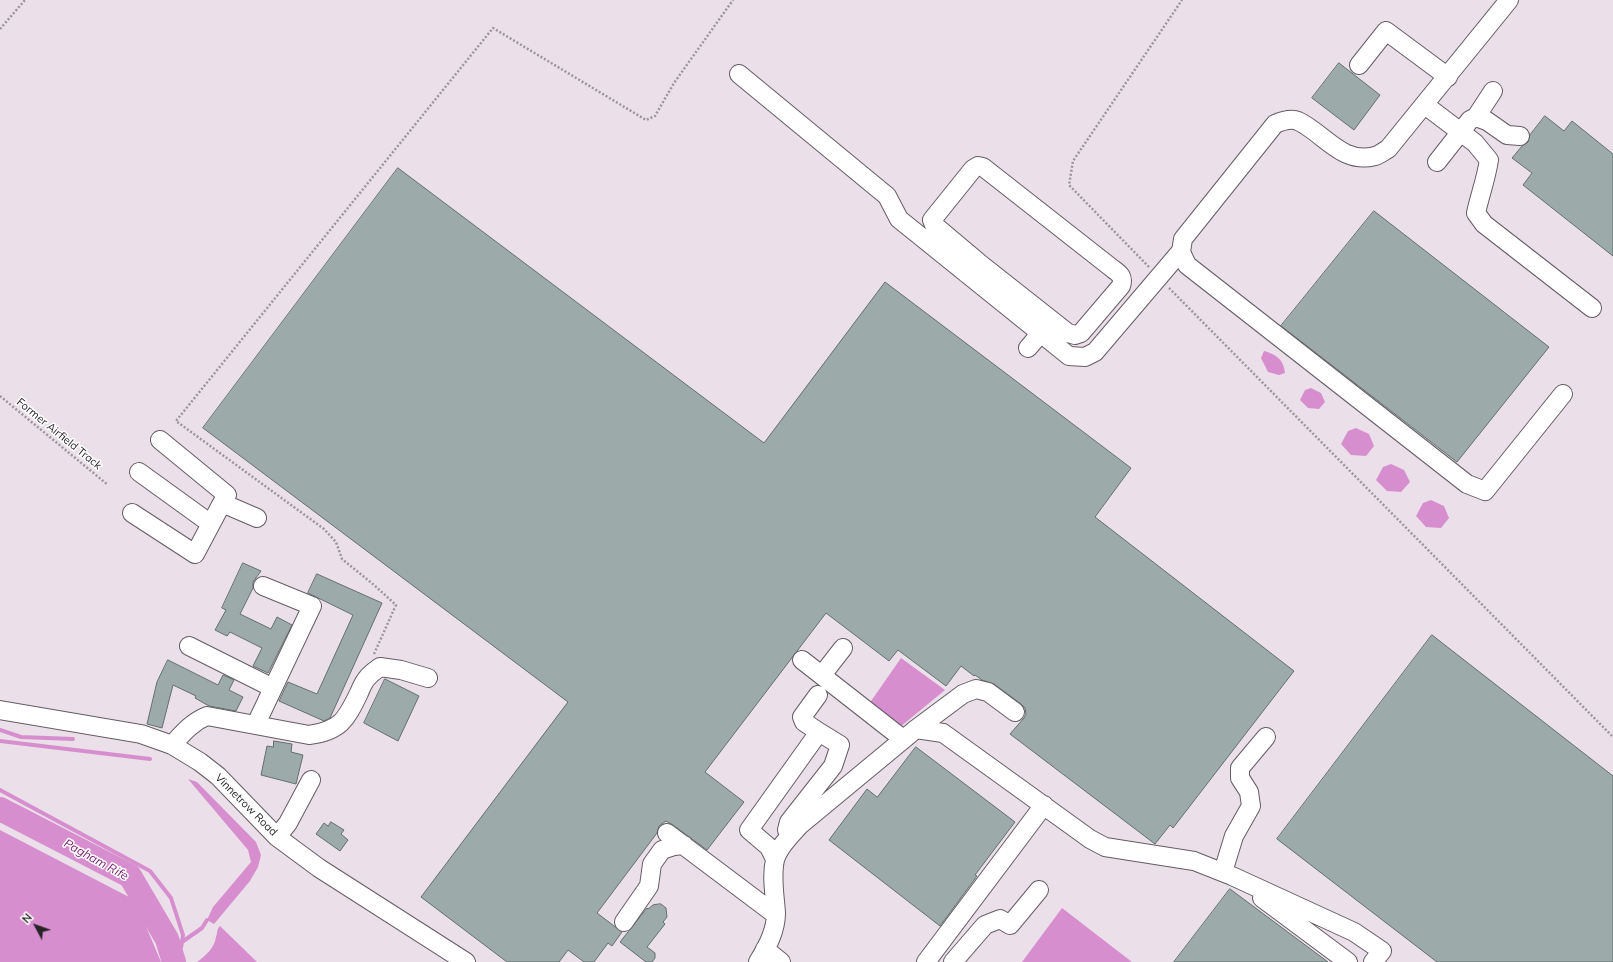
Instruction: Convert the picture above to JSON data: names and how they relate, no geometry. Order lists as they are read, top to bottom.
{
  "streets": {
    "street": ["Vinnetrow Road"],
    "path": ["Former Airfield Track"]
  },
  "water": ["Pagham Rife"],
  "north": "top left"
}
